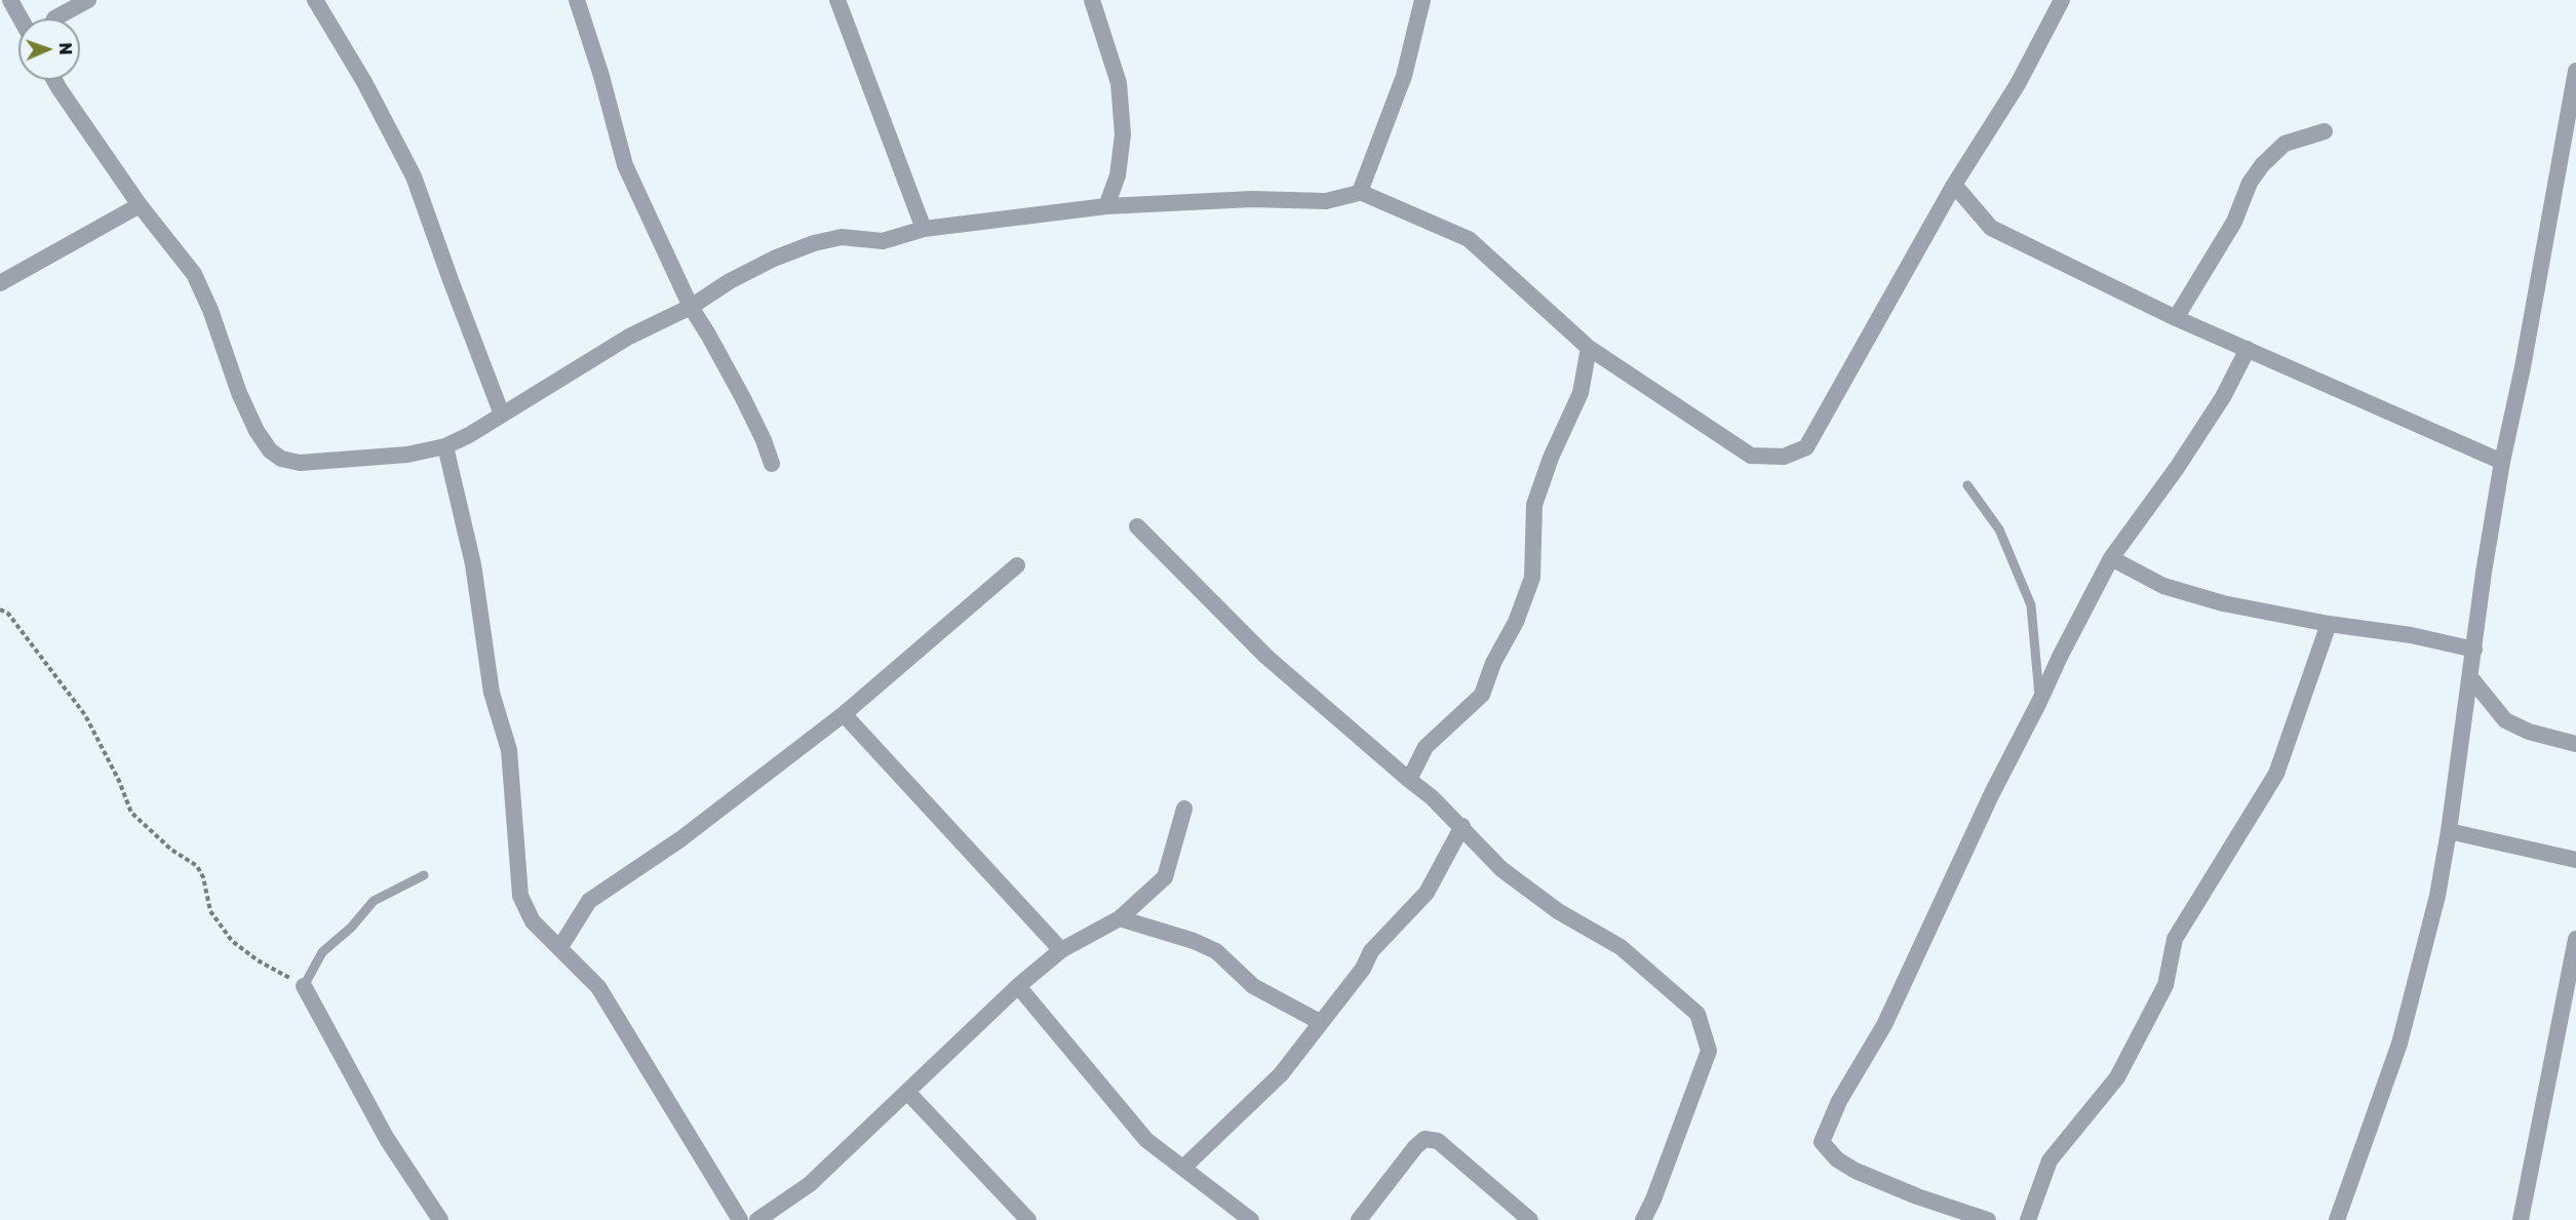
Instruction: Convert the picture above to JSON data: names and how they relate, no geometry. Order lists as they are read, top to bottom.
{
  "north": "right"
}
